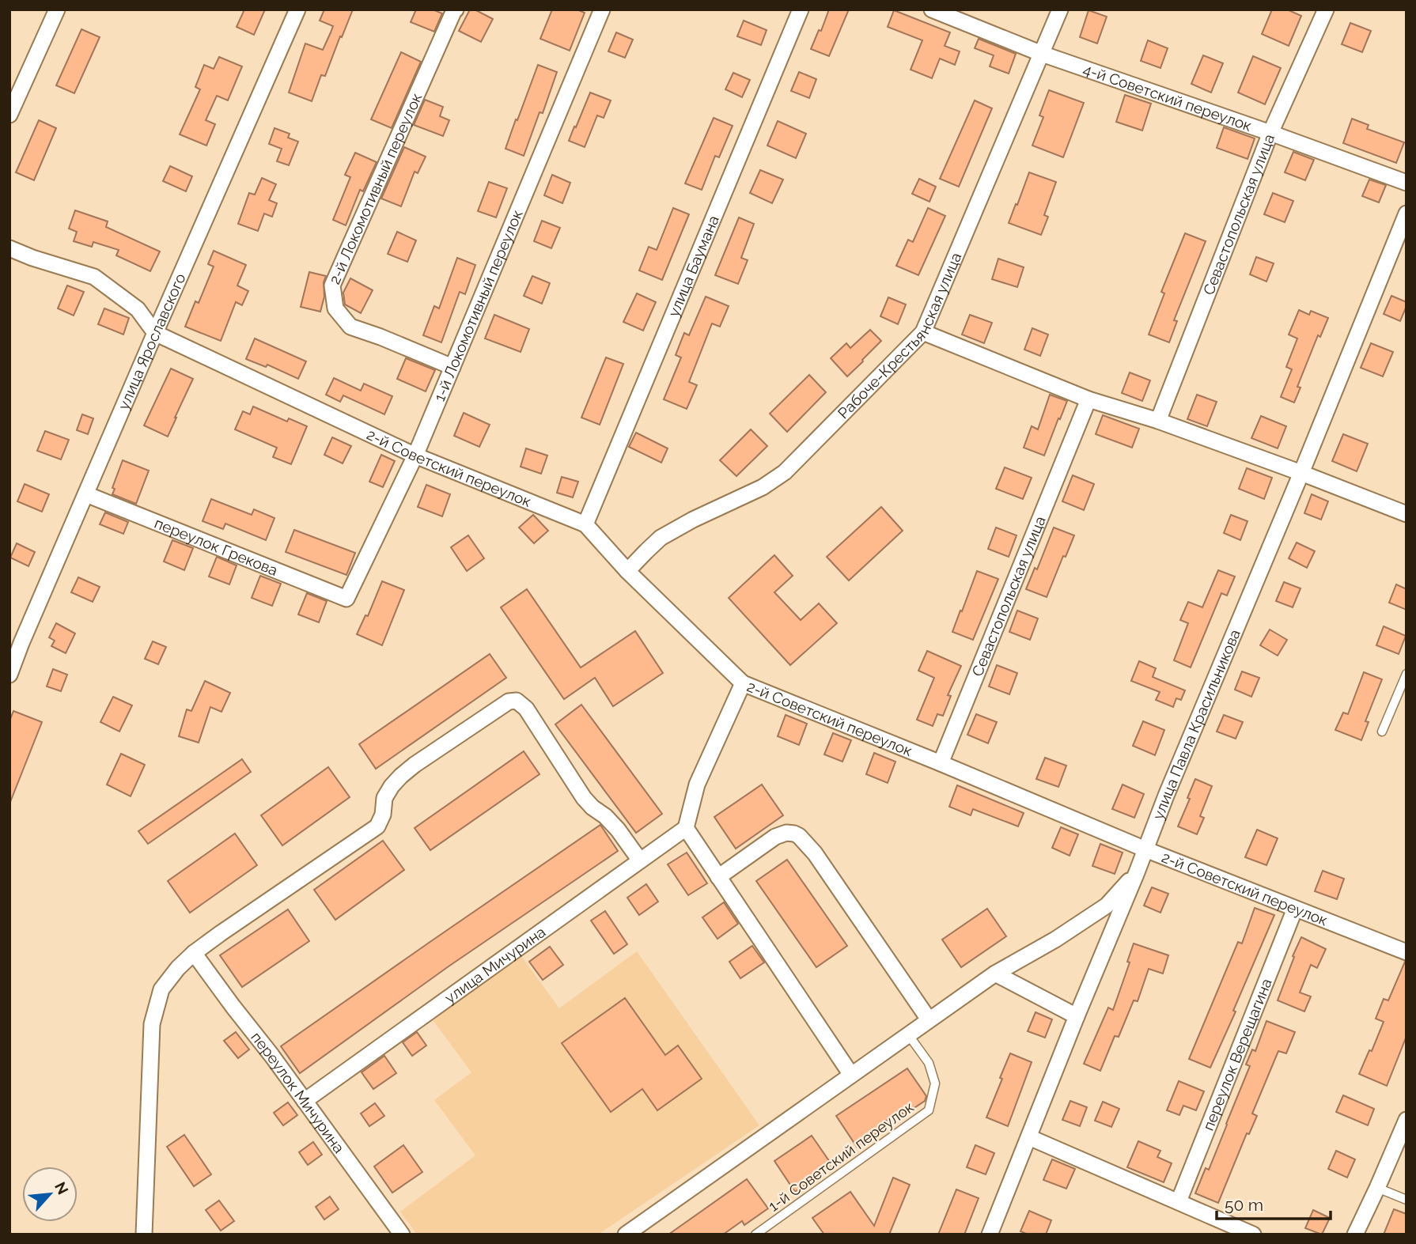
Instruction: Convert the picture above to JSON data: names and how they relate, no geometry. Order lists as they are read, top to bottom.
{
  "streets": {
    "street": [
      "4-й Советский переулок",
      "2-й Локомотивный переулок",
      "Севастопольская улица",
      "улица Баумана",
      "1-й Локомотивный переулок",
      "Рабоче-Крестьянская улица",
      "улица Ярославского",
      "2-й Советский переулок",
      "переулок Грекова",
      "улица Павла Красильникова",
      "улица Мичурина",
      "переулок Верещагина",
      "переулок Мичурина"
    ],
    "lane": ["1-й Советский переулок"]
  },
  "crossings": [
    ["4-й Советский переулок", "Севастопольская улица"],
    ["4-й Советский переулок", "Рабоче-Крестьянская улица"],
    ["2-й Локомотивный переулок", "1-й Локомотивный переулок"],
    ["Севастопольская улица", "2-й Советский переулок"],
    ["улица Баумана", "2-й Советский переулок"],
    ["1-й Локомотивный переулок", "2-й Советский переулок"],
    ["1-й Локомотивный переулок", "переулок Грекова"],
    ["Рабоче-Крестьянская улица", "2-й Советский переулок"],
    ["улица Ярославского", "2-й Советский переулок"],
    ["улица Ярославского", "переулок Грекова"],
    ["2-й Советский переулок", "улица Павла Красильникова"],
    ["2-й Советский переулок", "переулок Верещагина"],
    ["улица Мичурина", "переулок Мичурина"]
  ],
  "scale_bar": "50 m",
  "north": "top right"
}
